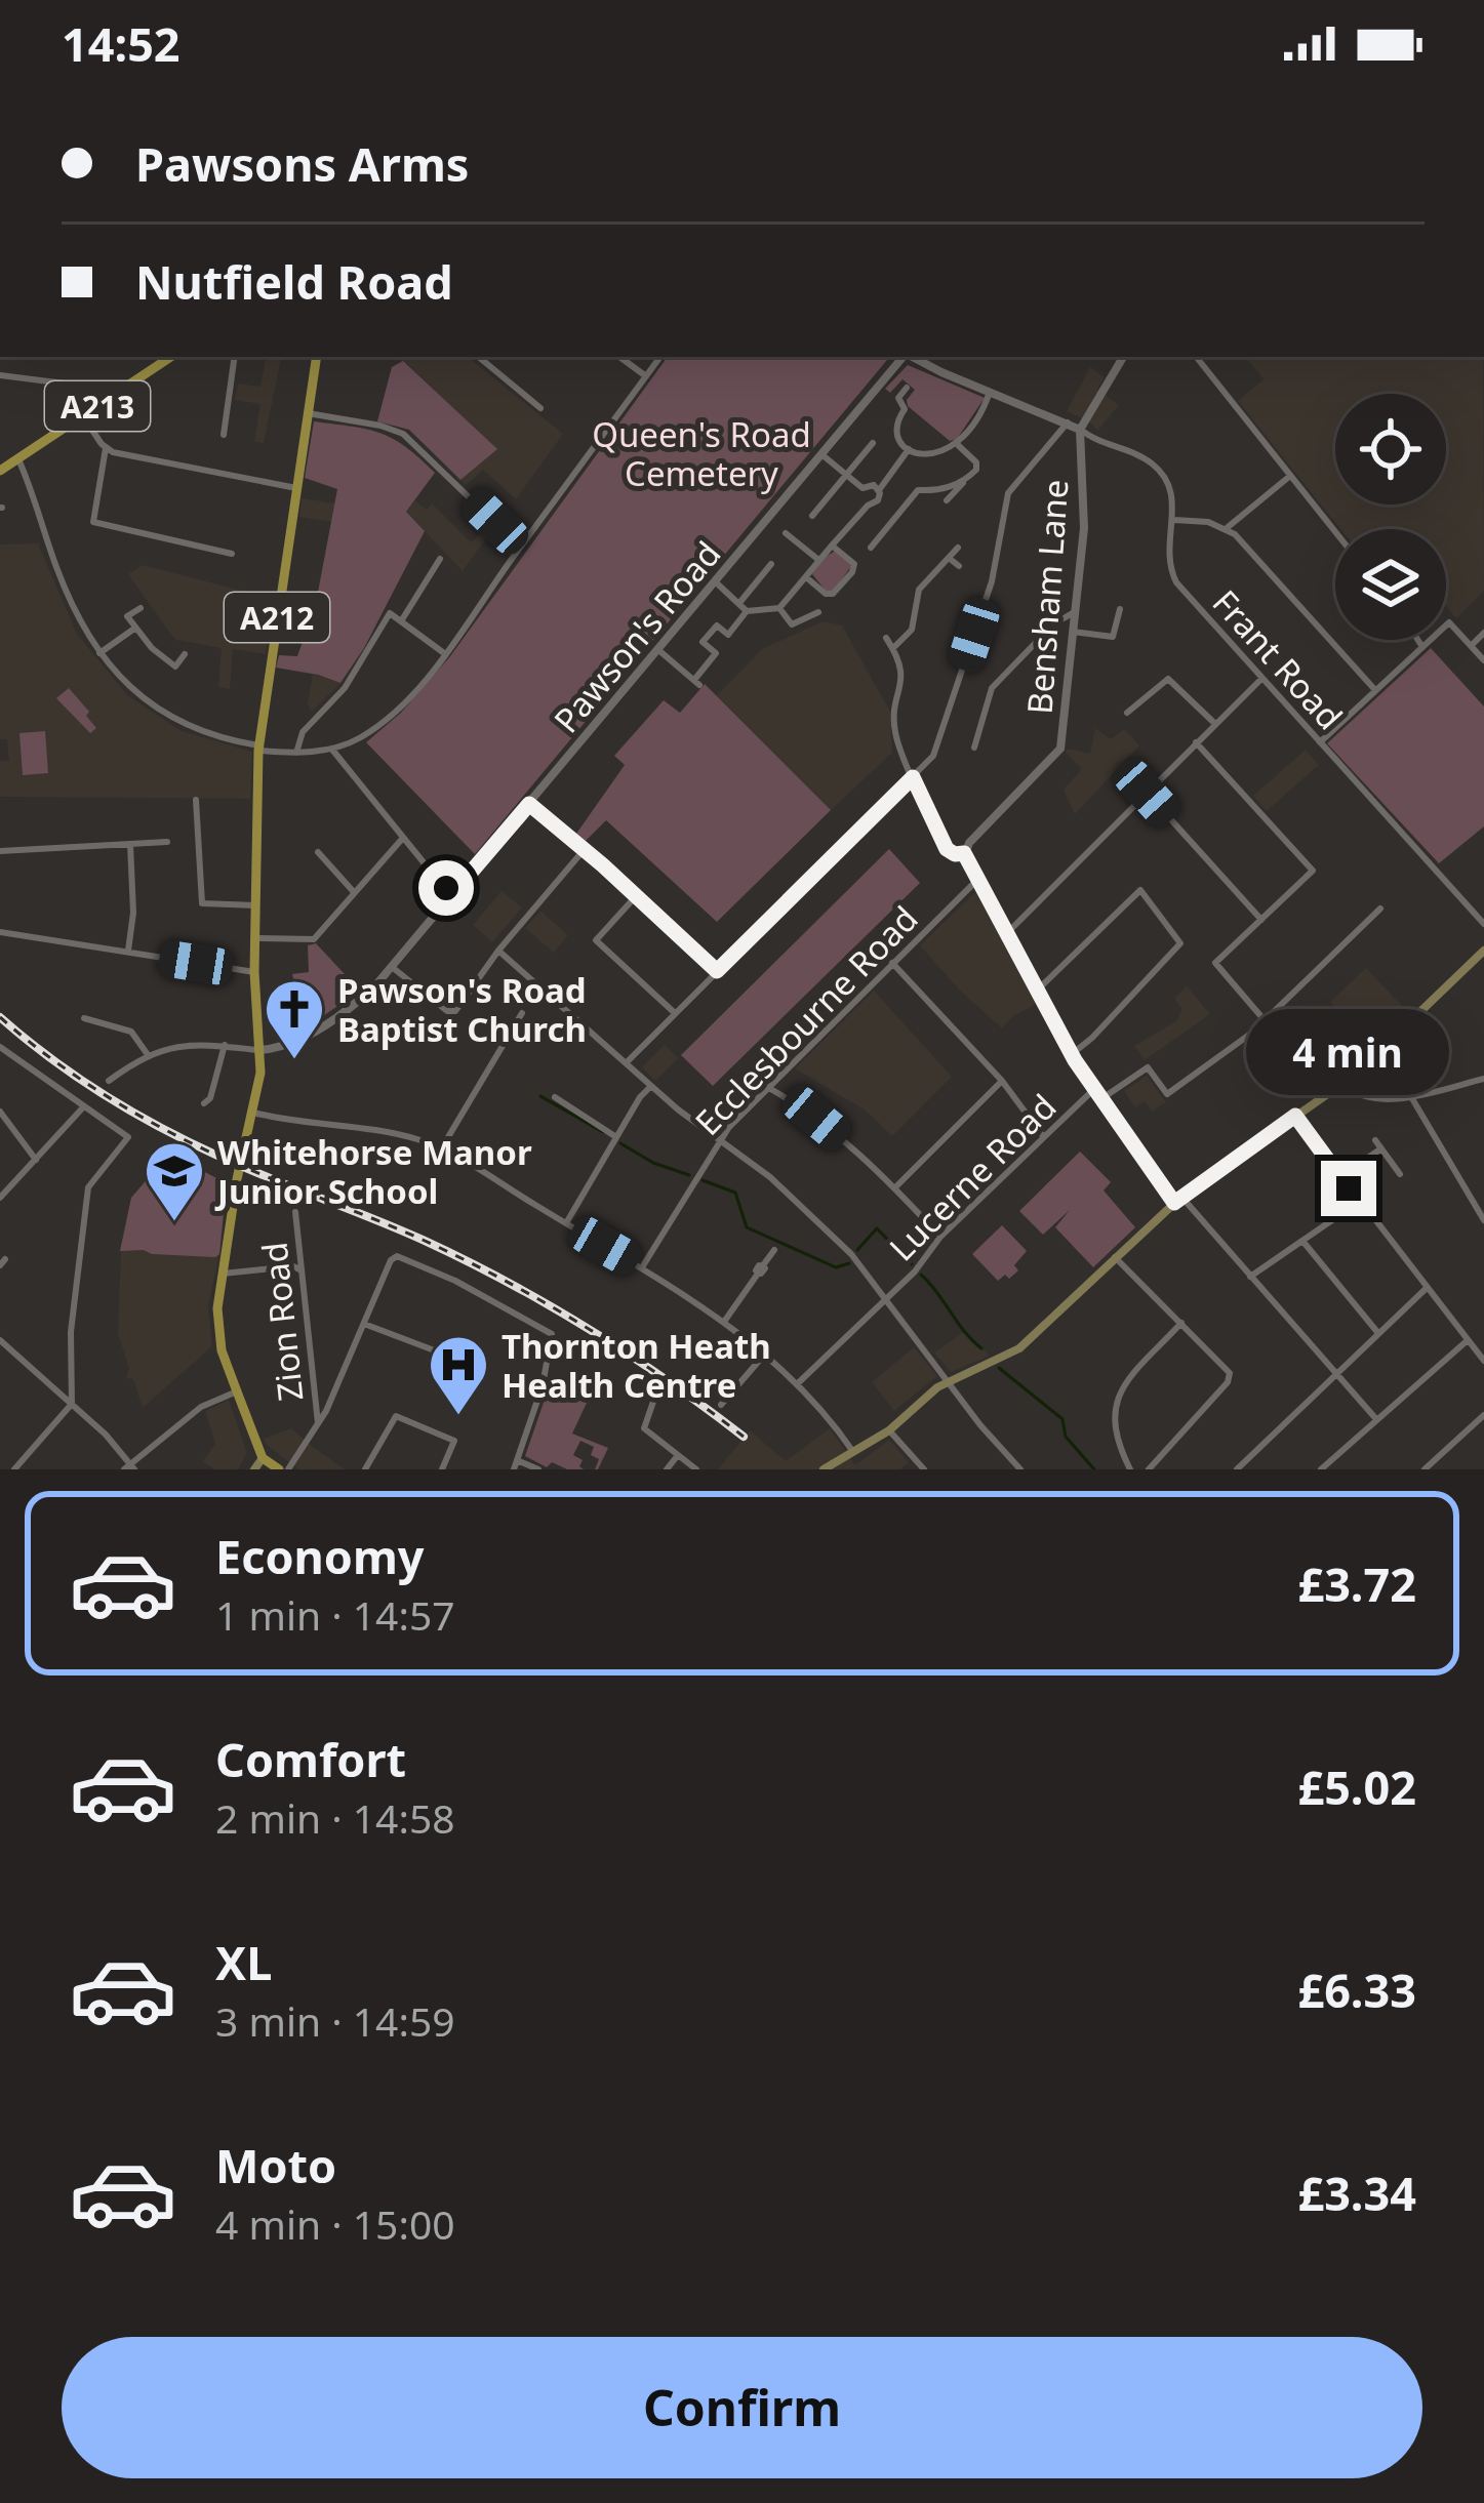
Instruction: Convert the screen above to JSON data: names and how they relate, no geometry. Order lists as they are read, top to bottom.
{
  "streets": {
    "main road": ["A213", "A212"],
    "street": [
      "Bensham Lane",
      "Pawson's Road",
      "Frant Road",
      "Ecclesbourne Road",
      "Lucerne Road",
      "Zion Road"
    ]
  },
  "crossings": [
    ["Bensham Lane", "Frant Road"]
  ],
  "parks": ["Queen's Road Cemetery"],
  "places": {
    "church": ["Pawson's Road Baptist Church"],
    "school or university": ["Whitehorse Manor Junior School"],
    "hospital": ["Thornton Heath Health Centre"]
  },
  "page": {
    "status": "14:52",
    "banner": ["Pawsons Arms", "Nutfield Road"],
    "bubble": "4 min",
    "list": [
      {
        "name": "Economy",
        "note": "1 min · 14:57",
        "value": "£3.72"
      },
      {
        "name": "Comfort",
        "note": "2 min · 14:58",
        "value": "£5.02"
      },
      {
        "name": "XL",
        "note": "3 min · 14:59",
        "value": "£6.33"
      },
      {
        "name": "Moto",
        "note": "4 min · 15:00",
        "value": "£3.34"
      }
    ],
    "buttons": "Confirm"
  }
}
